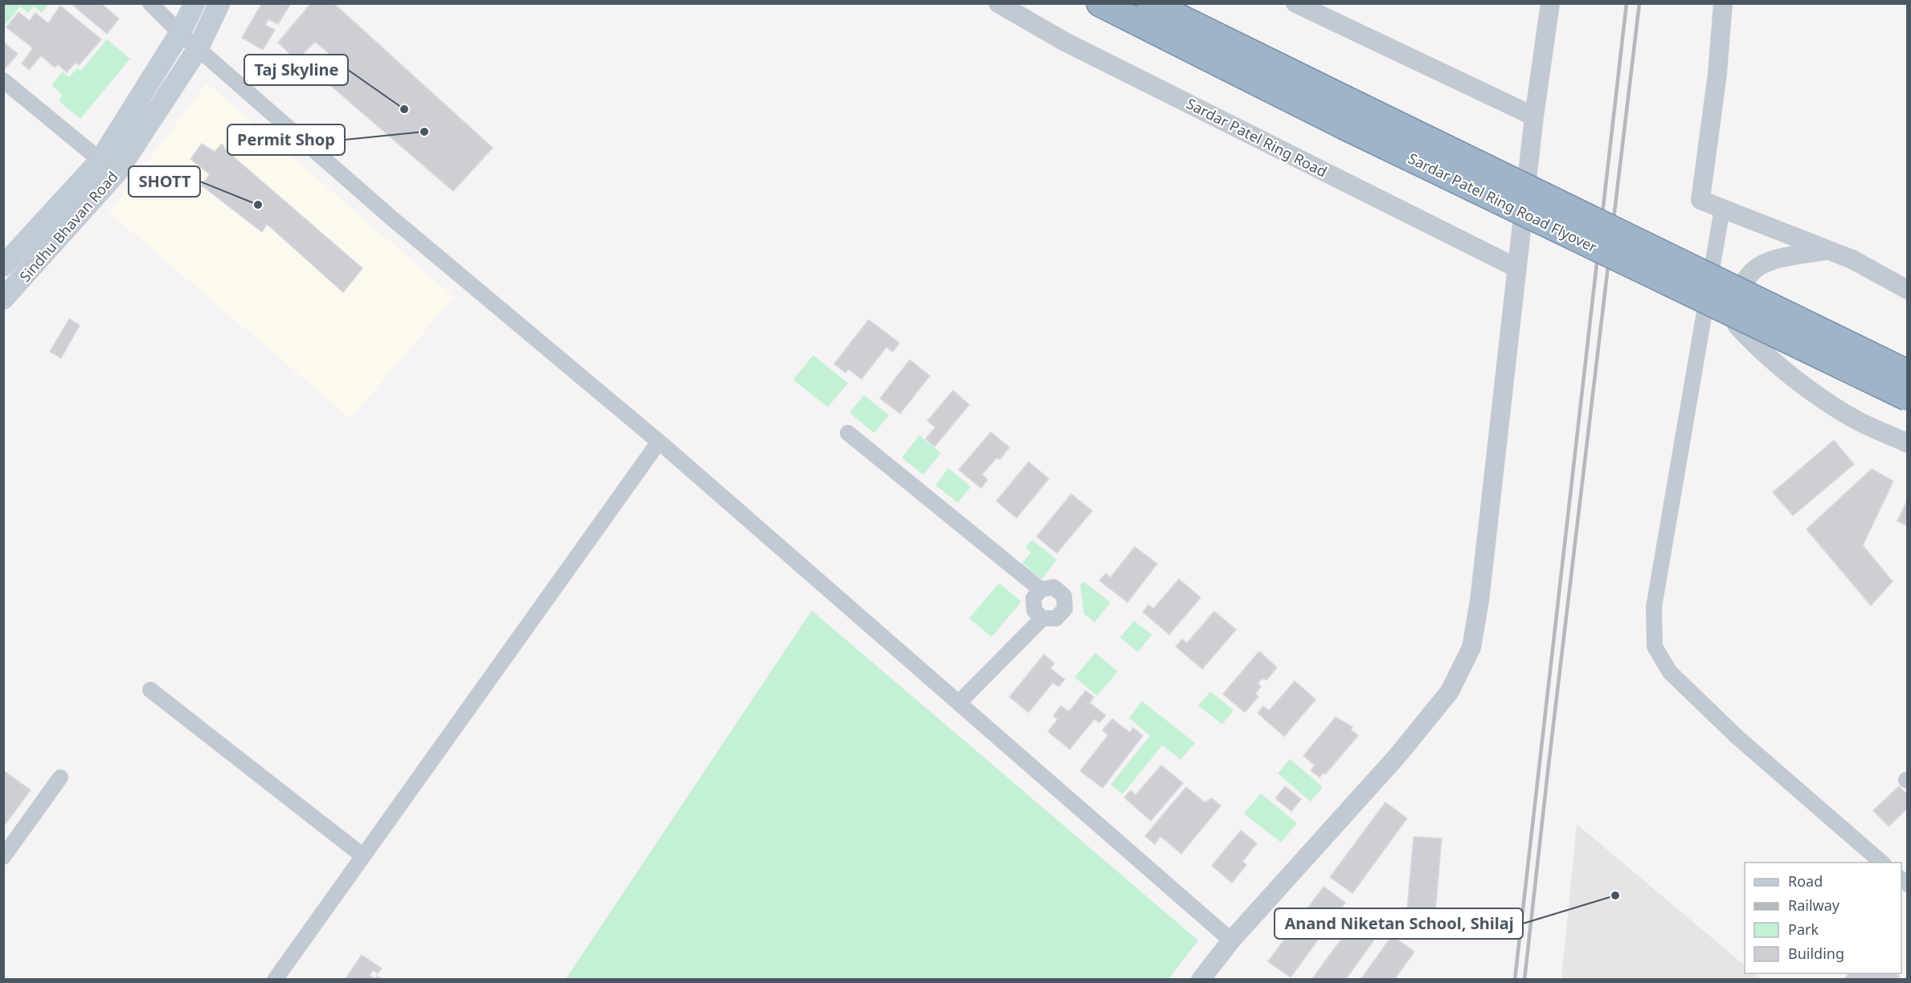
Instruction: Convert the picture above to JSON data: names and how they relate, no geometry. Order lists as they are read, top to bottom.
{
  "streets": {
    "highway": ["Sardar Patel Ring Road Flyover"],
    "main road": ["Sindhu Bhavan Road"],
    "street": ["Sardar Patel Ring Road"]
  },
  "places": [
    "Taj Skyline",
    "Permit Shop",
    "SHOTT",
    "Anand Niketan School, Shilaj"
  ],
  "legend": [
    "Road",
    "Railway",
    "Park",
    "Building"
  ]
}
